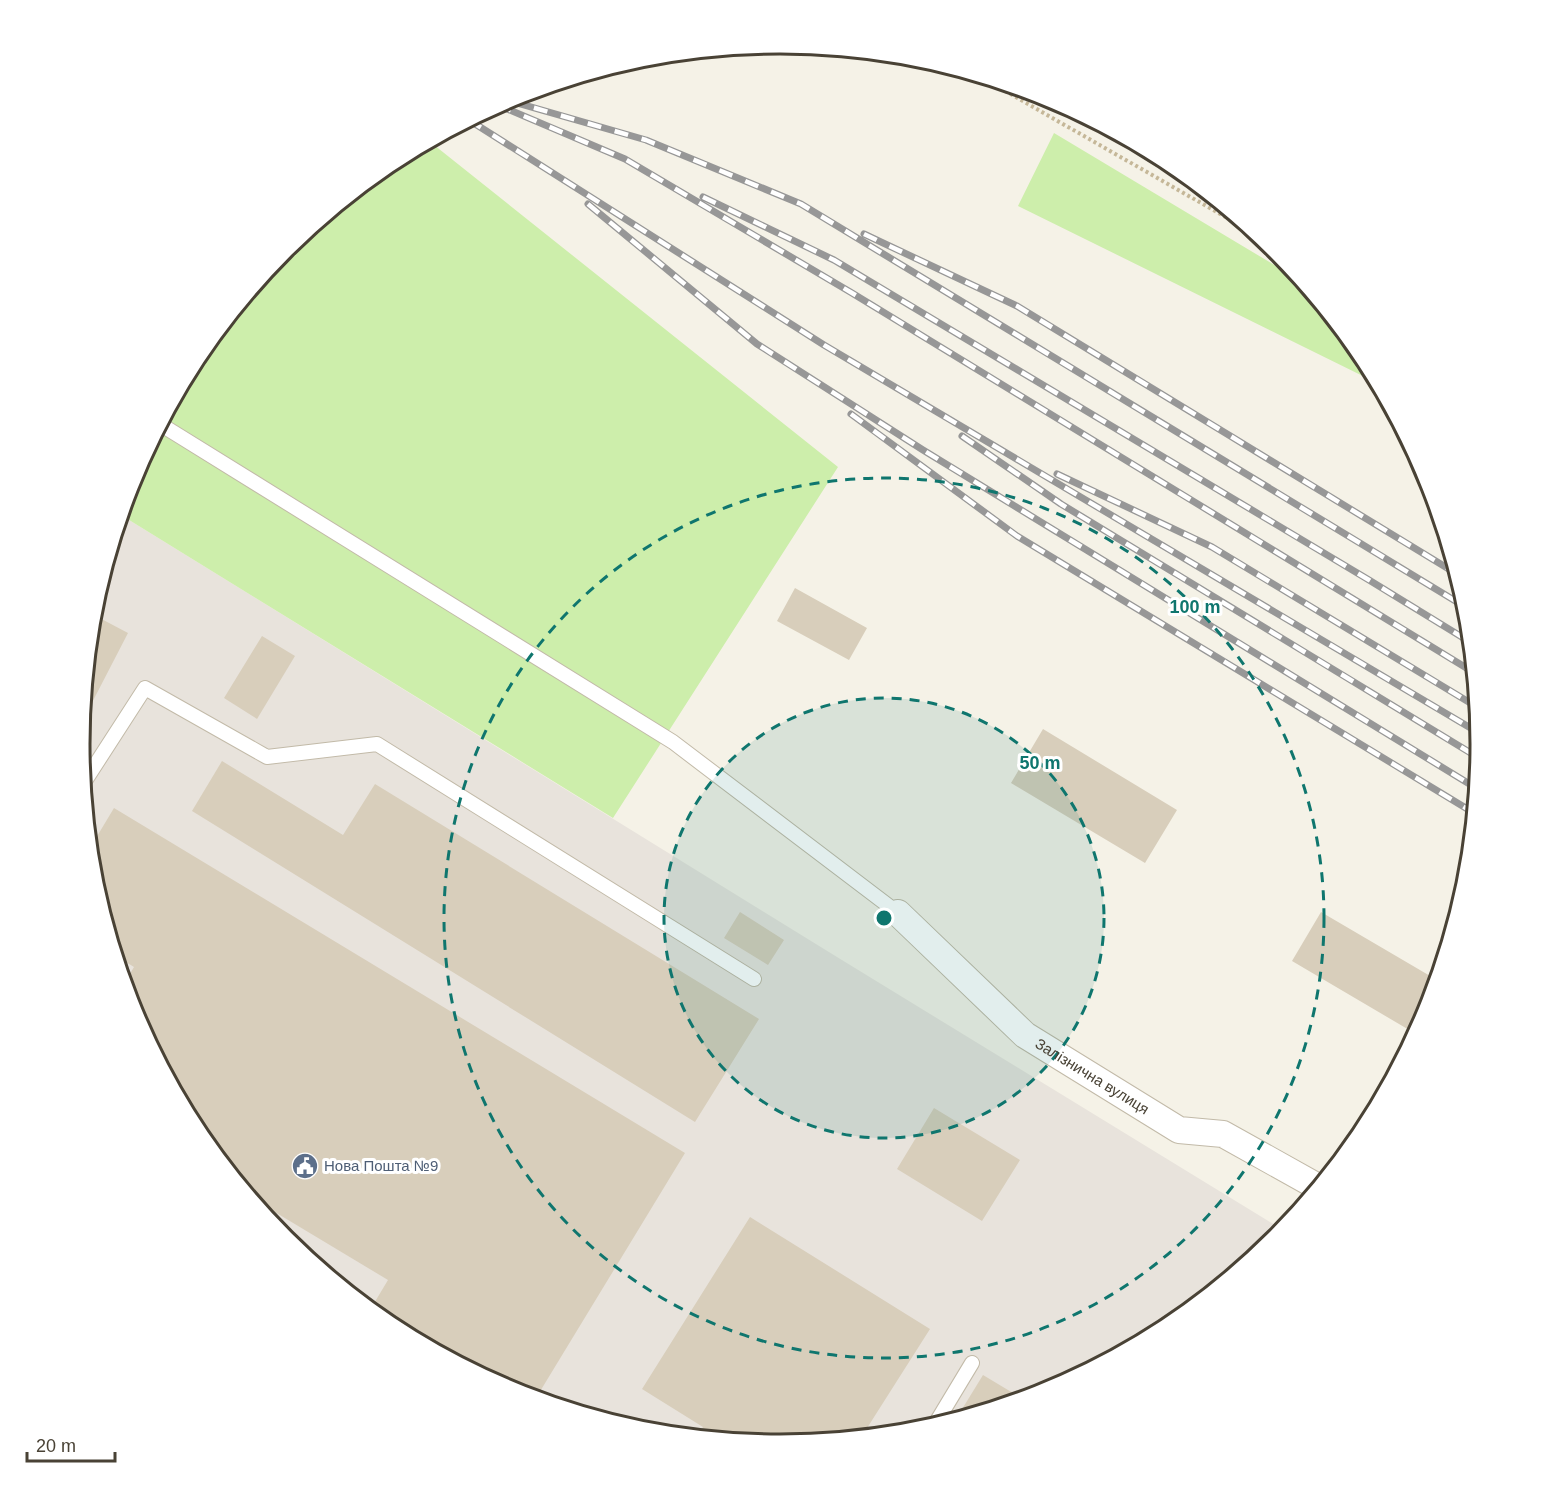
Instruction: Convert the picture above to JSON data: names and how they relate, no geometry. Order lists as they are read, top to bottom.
{
  "streets": {
    "street": ["Залізнична вулиця"]
  },
  "places": {
    "public building": ["Нова Пошта №9"]
  },
  "scale_bar": "20 m",
  "rings": ["100 m", "50 m"]
}
